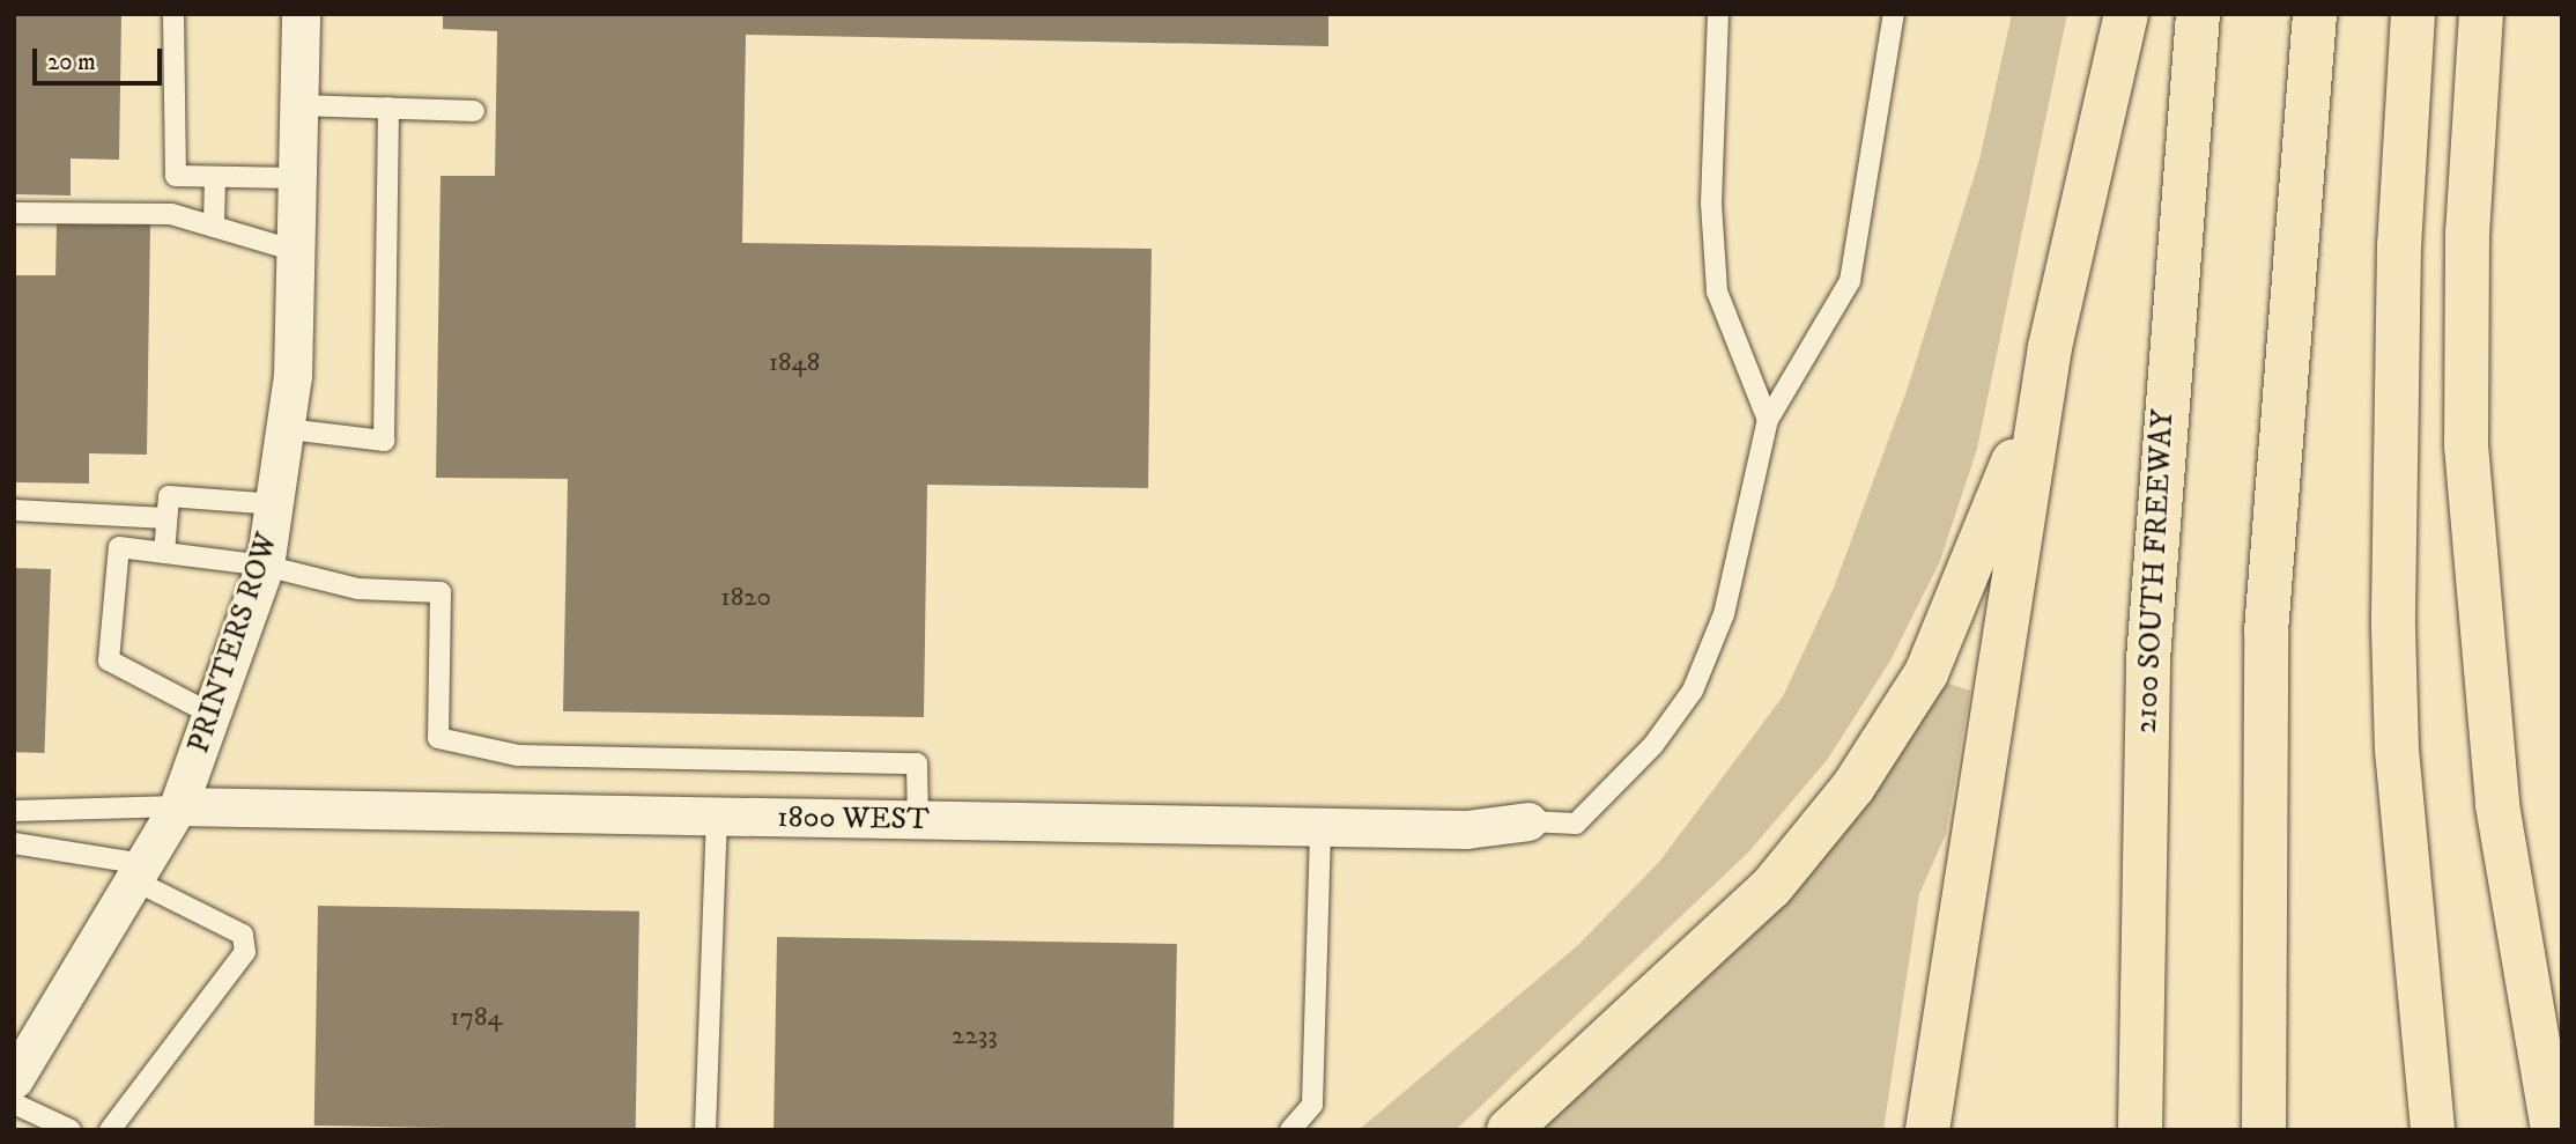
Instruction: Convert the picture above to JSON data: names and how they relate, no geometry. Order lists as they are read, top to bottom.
{
  "streets": {
    "highway": ["2100 SOUTH FREEWAY"],
    "street": ["PRINTERS ROW", "1800 WEST"]
  },
  "crossings": [
    ["PRINTERS ROW", "1800 WEST"]
  ],
  "house_numbers": [
    "1848",
    "1820",
    "1784",
    "2233"
  ],
  "scale_bar": "20 m"
}
